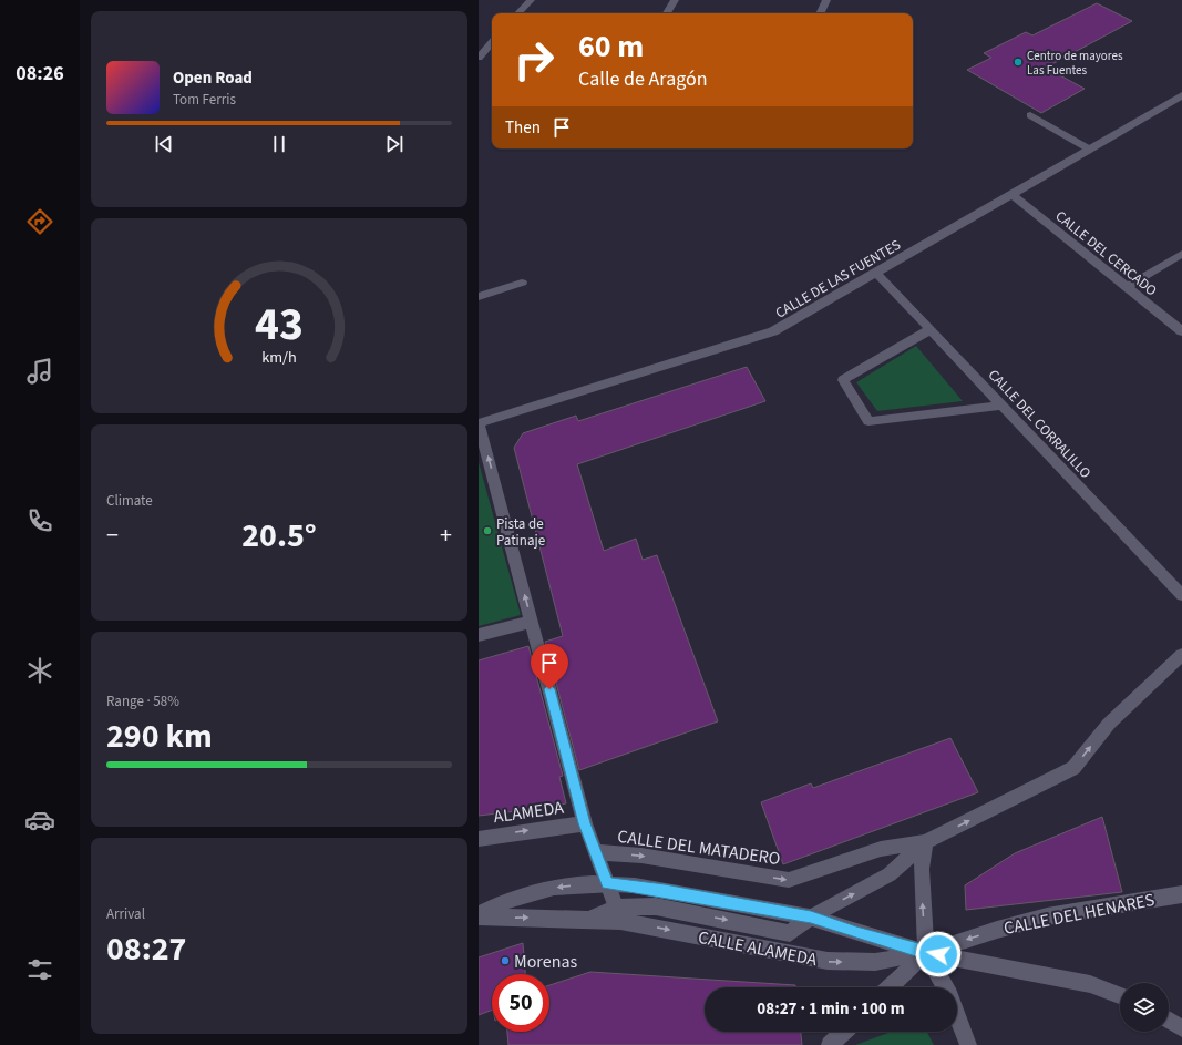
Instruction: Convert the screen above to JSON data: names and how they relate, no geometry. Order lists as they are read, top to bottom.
{
  "streets": {
    "street": [
      "CALLE DEL CERCADO",
      "CALLE DE LAS FUENTES",
      "CALLE DEL CORRALILLO",
      "ALAMEDA",
      "CALLE DEL MATADERO",
      "CALLE DEL HENARES",
      "CALLE ALAMEDA"
    ]
  },
  "crossings": [
    ["CALLE DEL CERCADO", "CALLE DE LAS FUENTES"],
    ["CALLE DE LAS FUENTES", "CALLE DEL CORRALILLO"],
    ["CALLE DEL MATADERO", "CALLE ALAMEDA"],
    ["CALLE DEL HENARES", "CALLE ALAMEDA"]
  ],
  "one_way": ["ALAMEDA", "CALLE DEL MATADERO", "CALLE DEL HENARES"],
  "places": ["Centro de mayores Las Fuentes", "Pista de Patinaje", "Morenas"],
  "page": {
    "tabs": "08:26",
    "turn": ["60 m", "Calle de Aragón"],
    "song": ["Open Road", "Tom Ferris"],
    "then": "Then",
    "tile": [
      "Climate",
      ["Range · 58%", "290 km"],
      ["Arrival", "08:27"]
    ],
    "heat": ["−", "20.5°", "+"],
    "limit": "50",
    "trip": "08:27 · 1 min · 100 m",
    "gauge": ["43", "km/h"]
  }
}
